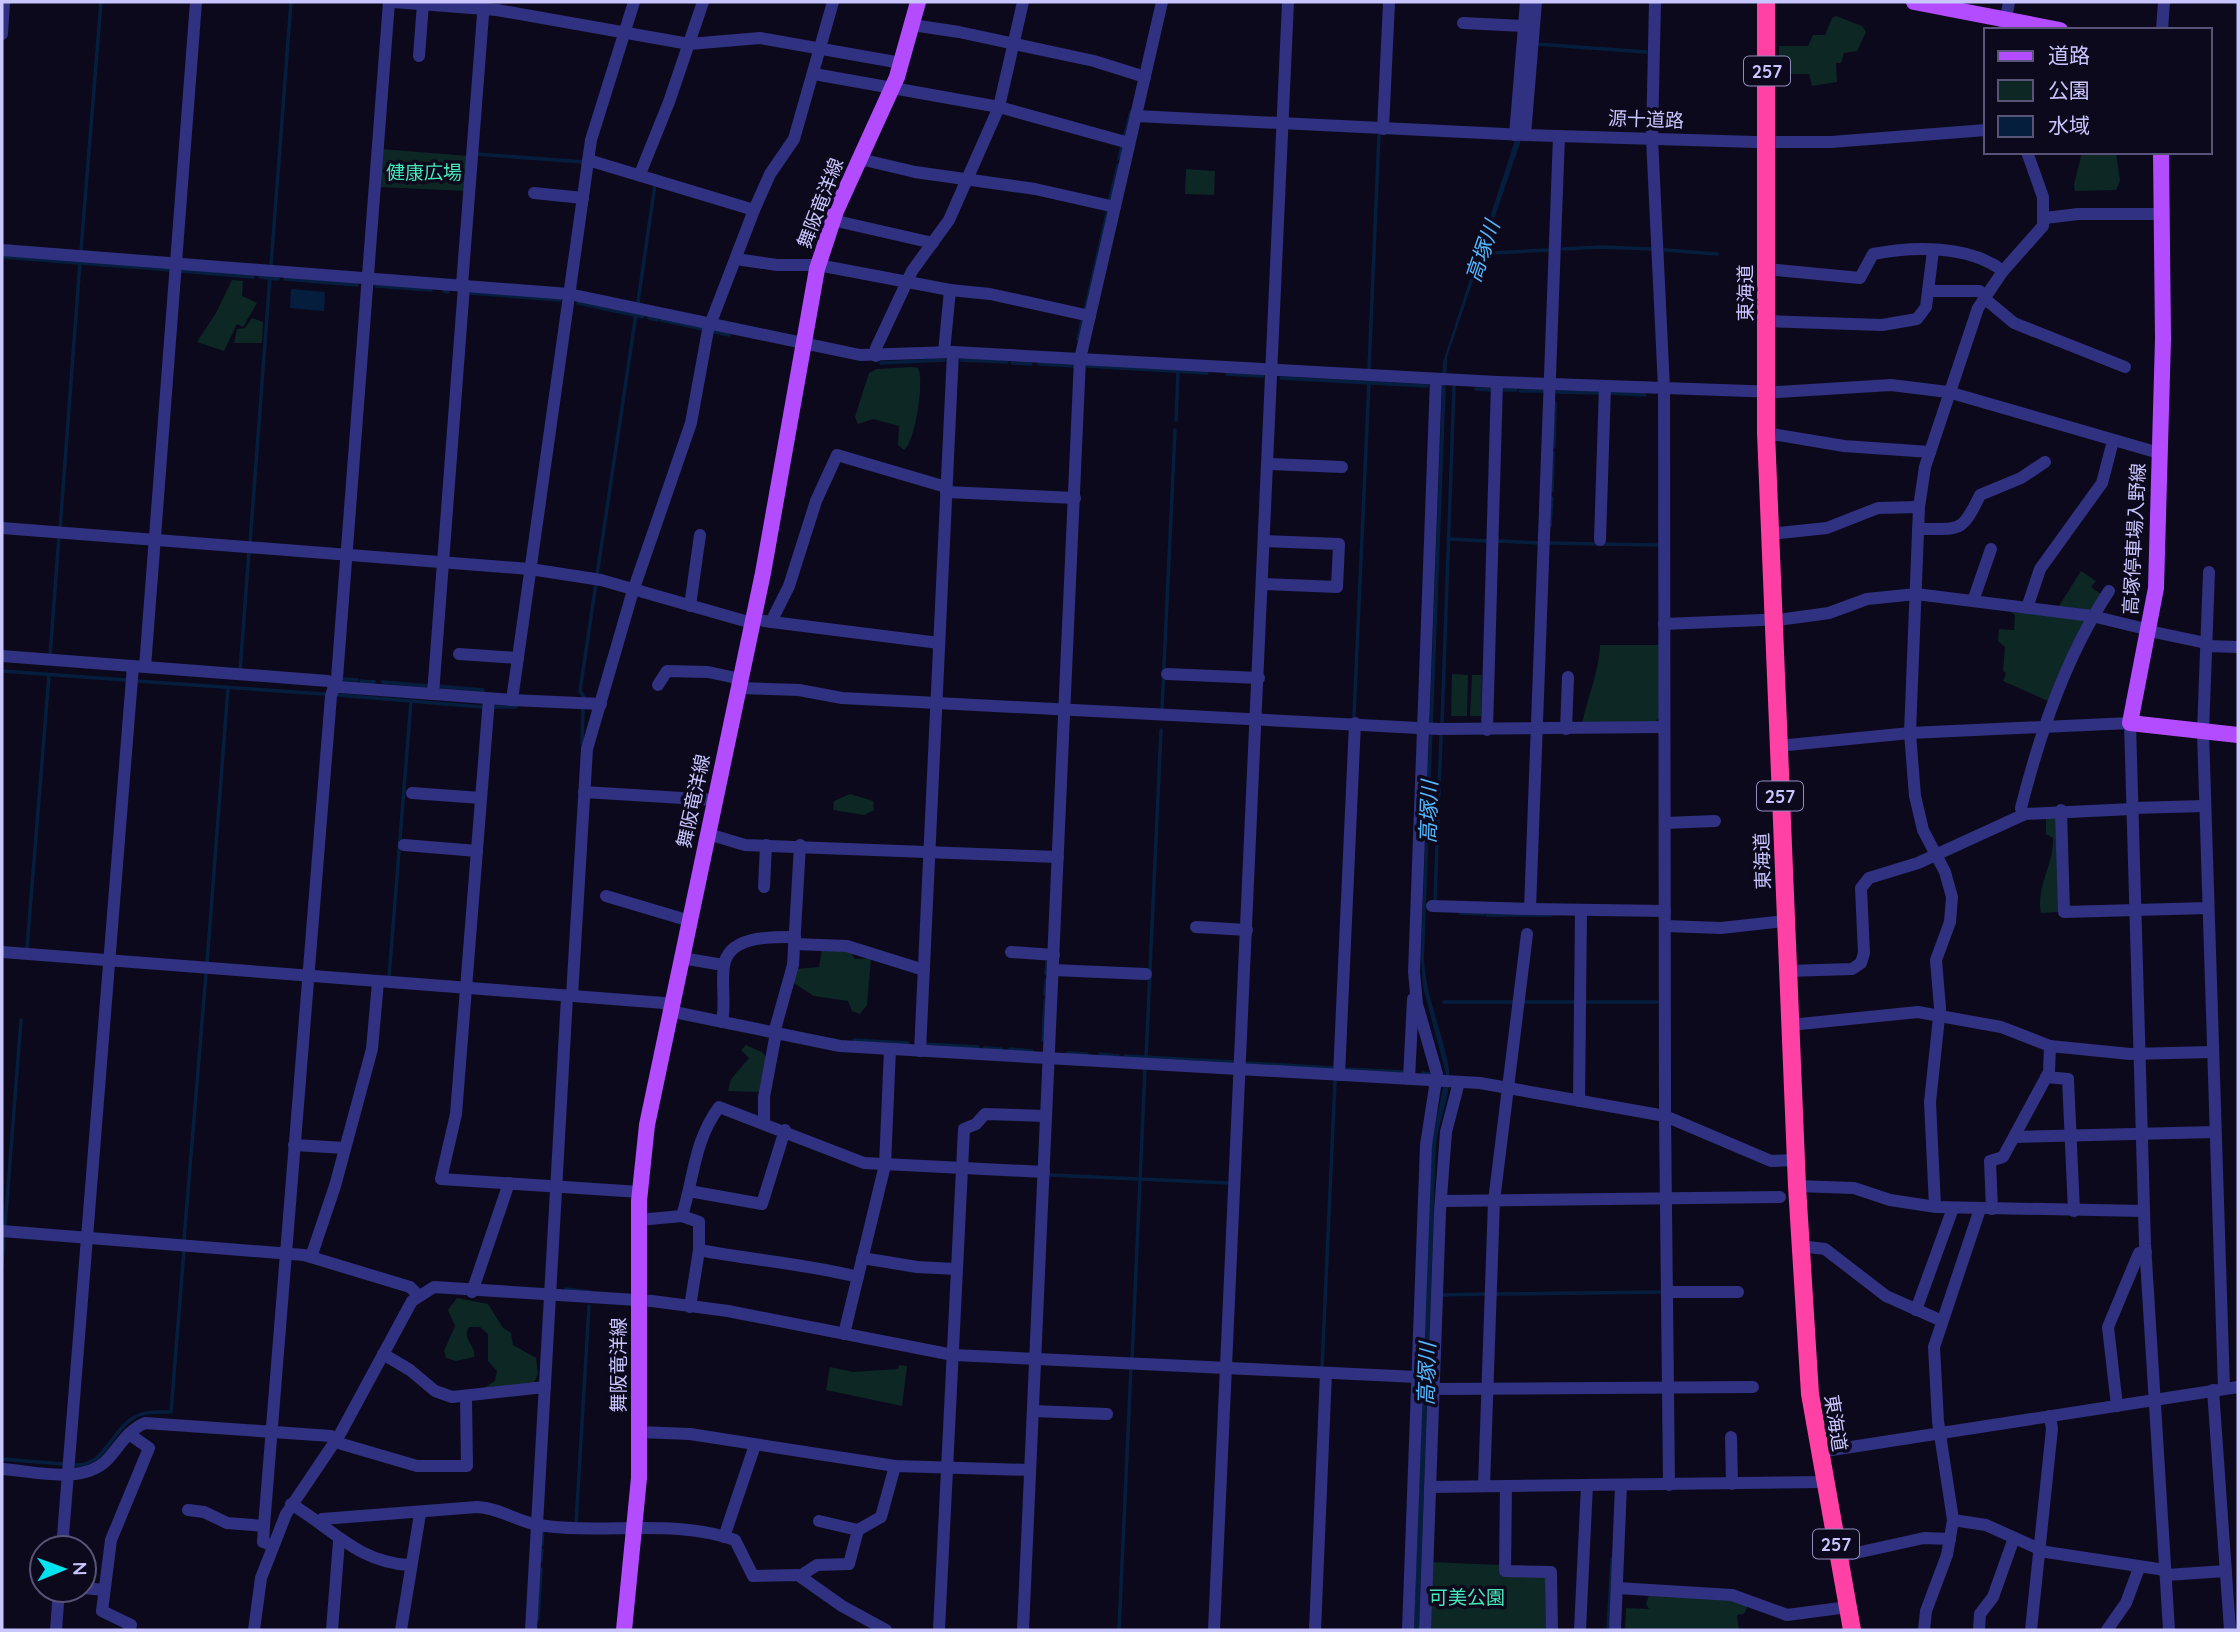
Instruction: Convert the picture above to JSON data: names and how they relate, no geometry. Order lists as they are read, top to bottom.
{
  "streets": {
    "highway": ["257", "東海道"],
    "main road": ["舞阪竜洋線", "高塚停車場入野線"],
    "street": ["源十道路"]
  },
  "crossings": [
    ["源十道路", "東海道"]
  ],
  "water": ["高塚川"],
  "parks": ["健康広場", "可美公園"],
  "legend": ["道路", "公園", "水域"],
  "north": "right"
}
